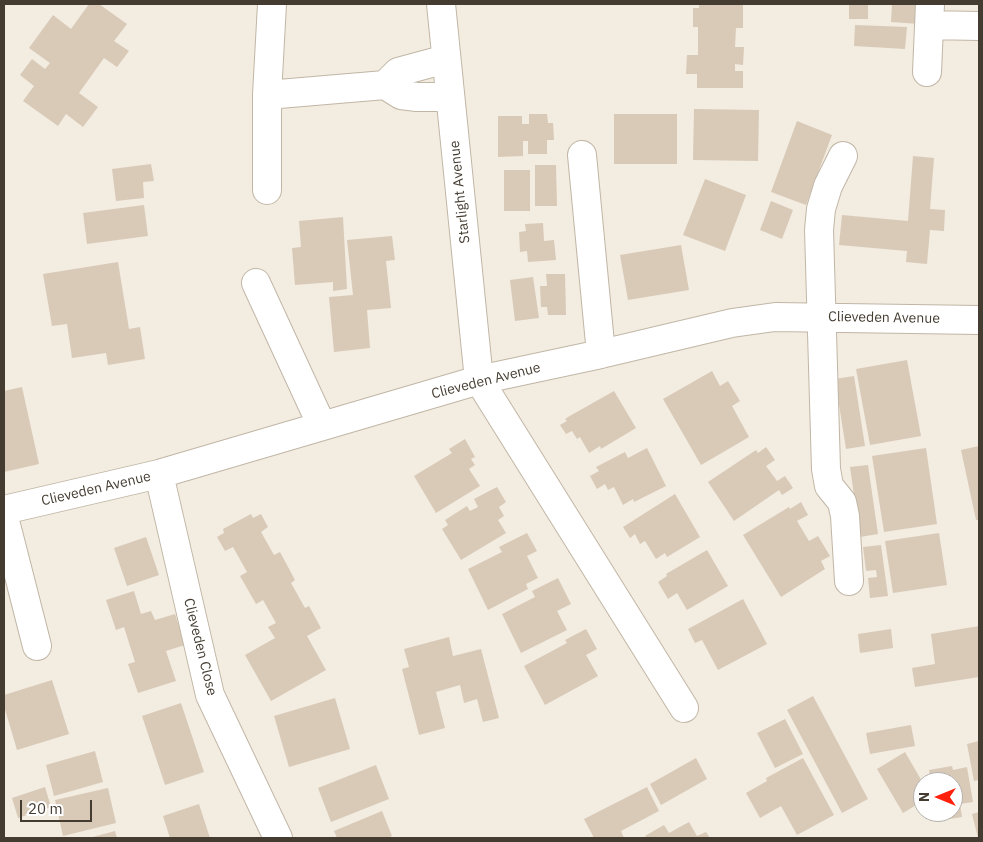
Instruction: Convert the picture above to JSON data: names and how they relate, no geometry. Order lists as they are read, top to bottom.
{
  "streets": {
    "street": ["Starlight Avenue", "Clieveden Avenue", "Clieveden Close"]
  },
  "crossings": [
    ["Starlight Avenue", "Clieveden Avenue"],
    ["Clieveden Avenue", "Clieveden Close"]
  ],
  "scale_bar": "20 m",
  "north": "left"
}
